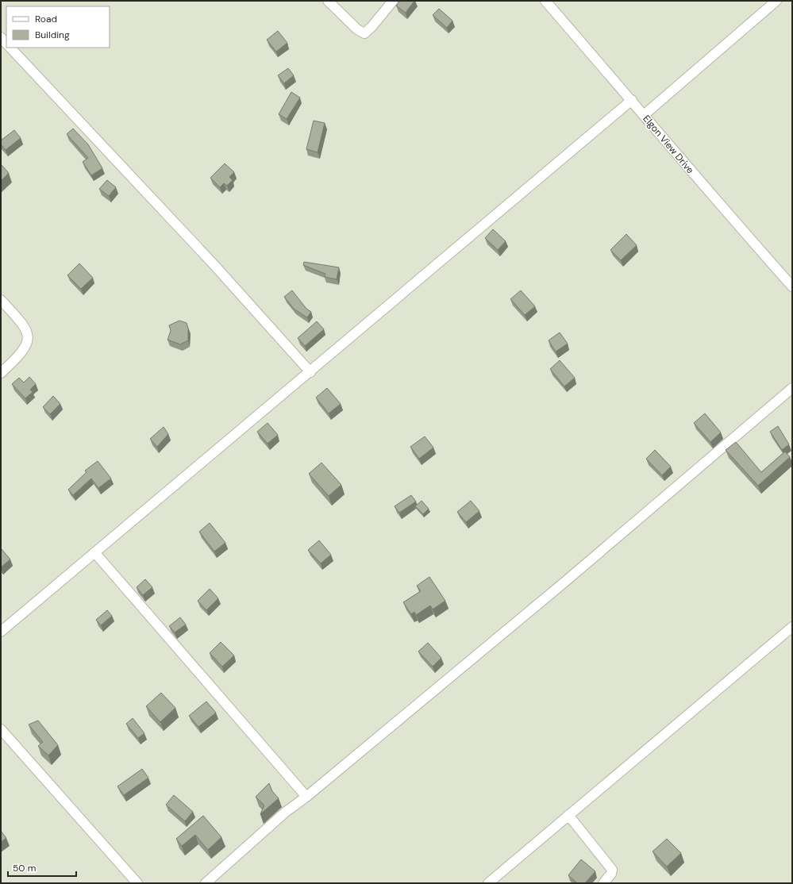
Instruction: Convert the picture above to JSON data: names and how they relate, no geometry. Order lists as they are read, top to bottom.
{
  "streets": {
    "street": ["Elgon View Drive"]
  },
  "legend": ["Road", "Building"],
  "scale_bar": "50 m"
}
